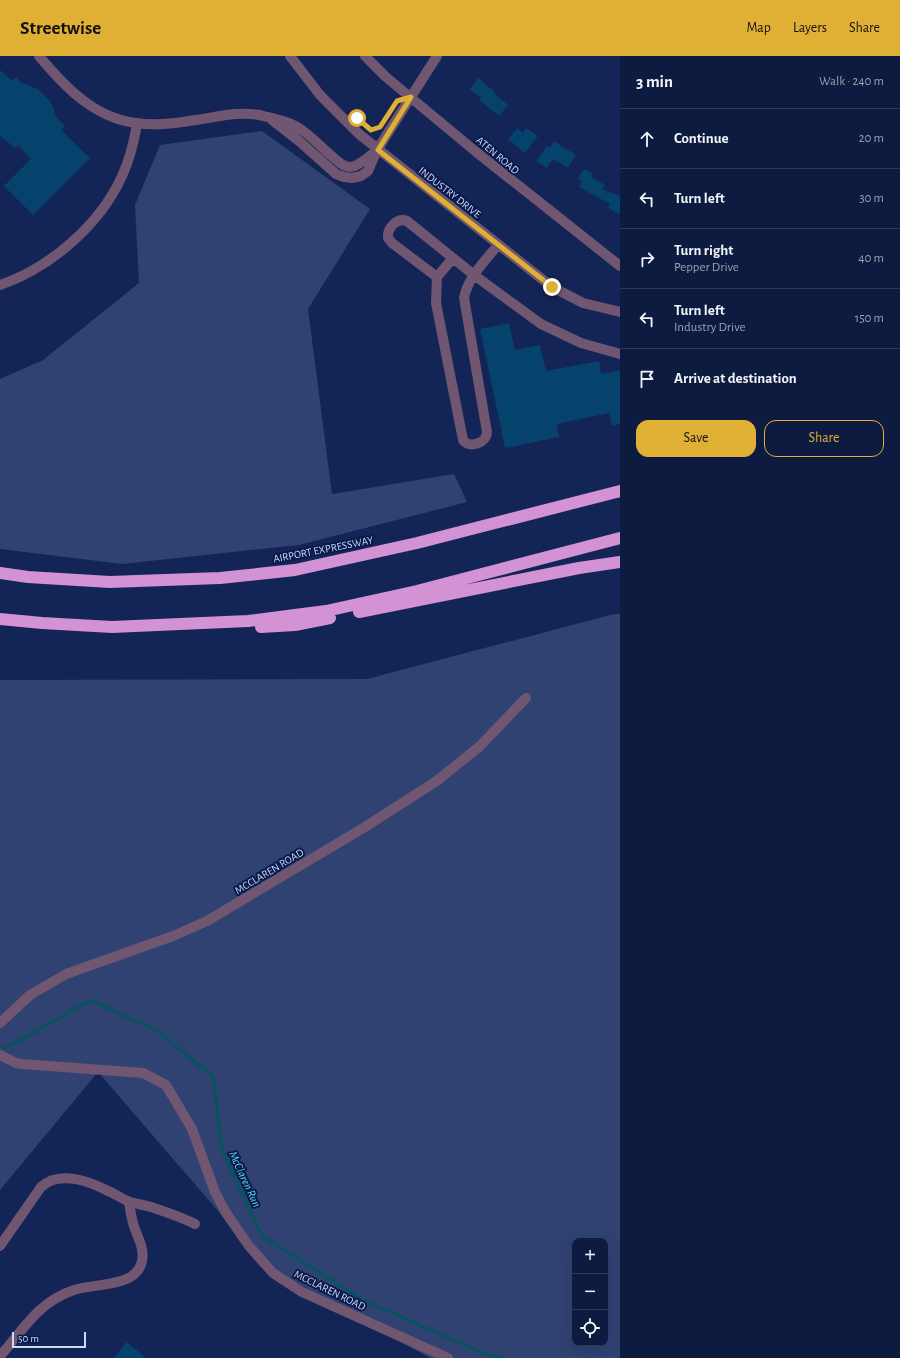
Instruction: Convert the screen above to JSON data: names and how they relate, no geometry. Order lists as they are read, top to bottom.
{
  "streets": {
    "highway": ["AIRPORT EXPRESSWAY"],
    "street": ["ATEN ROAD", "INDUSTRY DRIVE", "MCCLAREN ROAD"]
  },
  "water": ["McClaren Run"],
  "scale_bar": "50 m",
  "page": {
    "header": "Streetwise",
    "nav": ["Map", "Layers", "Share"],
    "heading": ["3 min", "Walk · 240 m"],
    "list": [
      ["Continue", "20 m"],
      ["Turn left", "30 m"],
      ["Turn right", "Pepper Drive", "40 m"],
      ["Turn left", "Industry Drive", "150 m"],
      "Arrive at destination"
    ],
    "buttons": ["Save", "Share"],
    "map_buttons": ["+", "−"],
    "scale": "50 m"
  }
}
